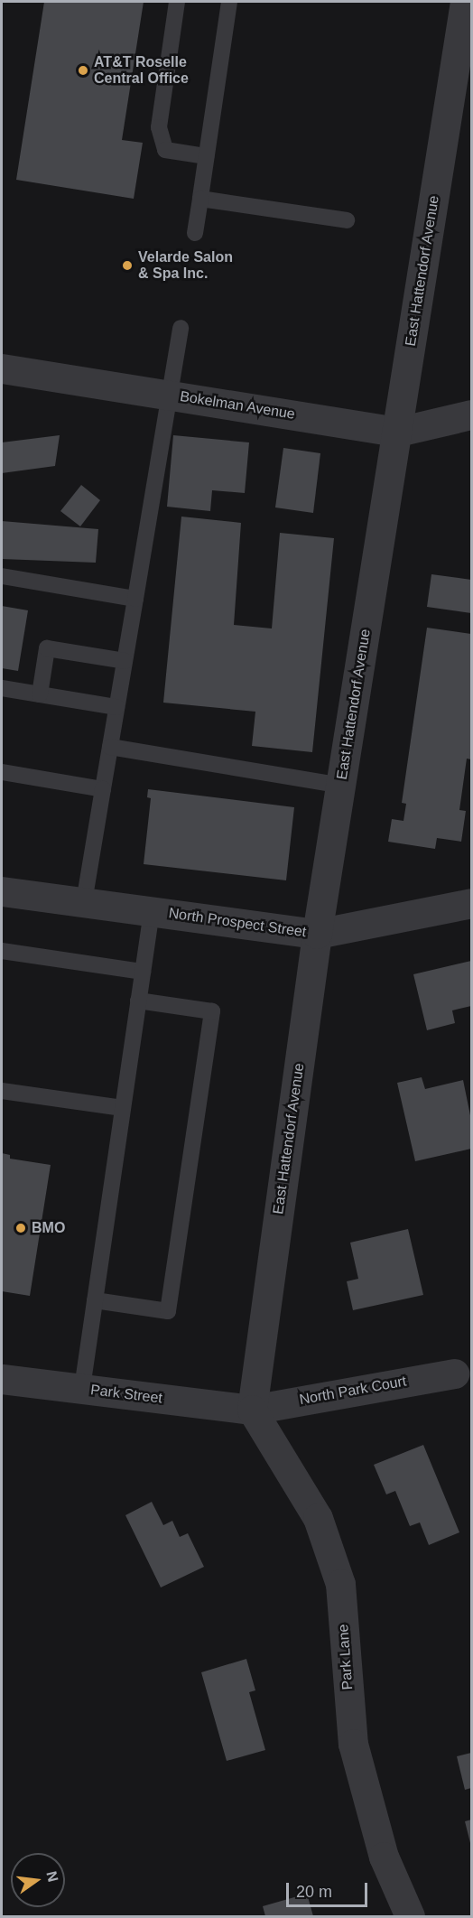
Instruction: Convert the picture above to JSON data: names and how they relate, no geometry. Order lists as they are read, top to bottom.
{
  "streets": {
    "street": [
      "East Hattendorf Avenue",
      "Bokelman Avenue",
      "North Prospect Street",
      "North Park Court",
      "Park Street",
      "Park Lane"
    ]
  },
  "crossings": [
    ["East Hattendorf Avenue", "Bokelman Avenue"],
    ["East Hattendorf Avenue", "North Prospect Street"],
    ["East Hattendorf Avenue", "North Park Court"],
    ["East Hattendorf Avenue", "Park Street"],
    ["East Hattendorf Avenue", "Park Lane"],
    ["North Park Court", "Park Street"],
    ["North Park Court", "Park Lane"],
    ["Park Street", "Park Lane"]
  ],
  "places": ["AT&T Roselle Central Office", "Velarde Salon & Spa Inc.", "BMO"],
  "scale_bar": "20 m",
  "north": "right"
}
